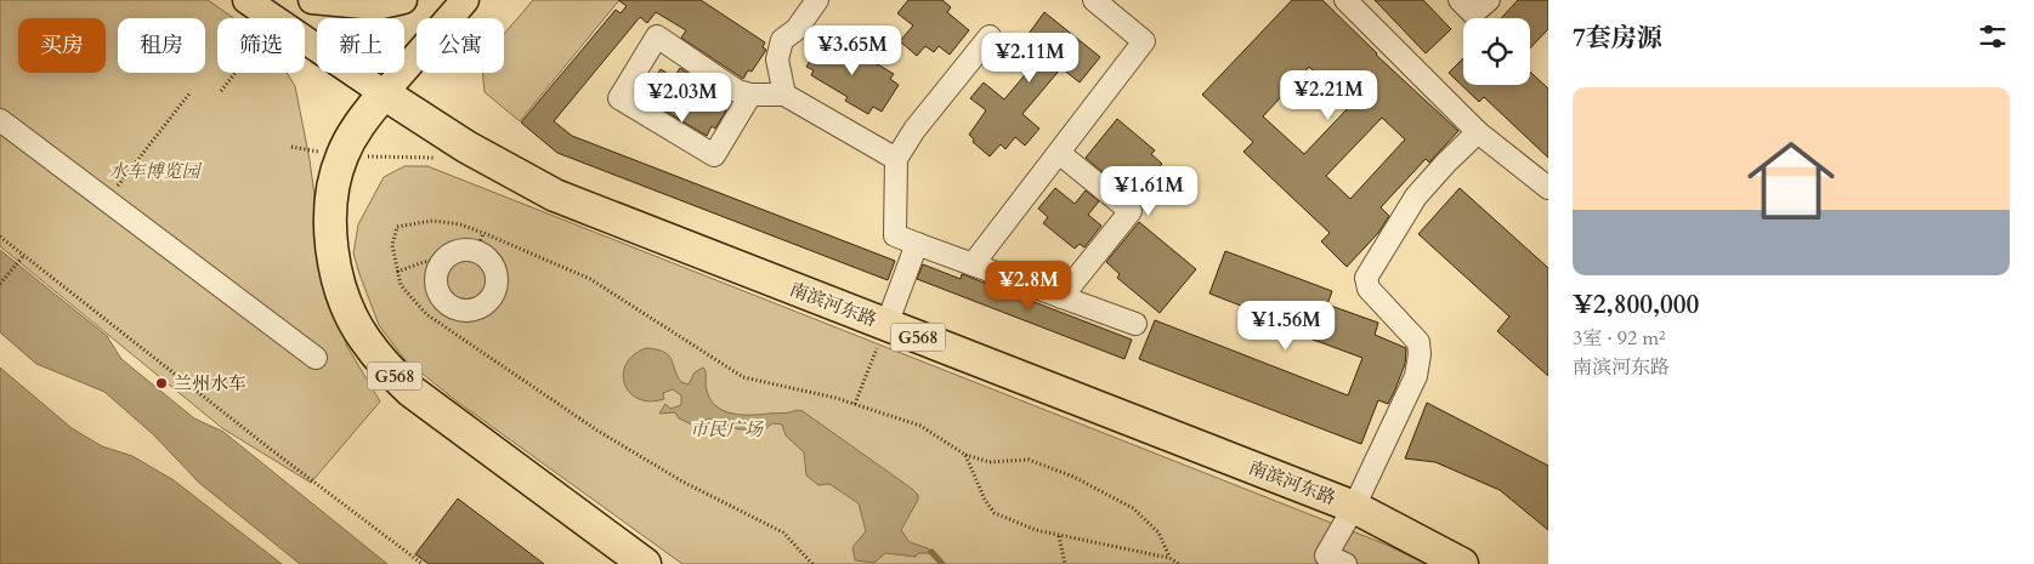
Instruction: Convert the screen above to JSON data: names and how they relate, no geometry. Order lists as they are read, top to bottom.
{
  "streets": {
    "highway": ["南滨河东路", "G568"]
  },
  "crossings": [
    ["南滨河东路", "G568"]
  ],
  "parks": ["水车博览园", "市民广场"],
  "places": ["兰州水车"],
  "page": {
    "heading": "7套房源",
    "chip": [
      "买房",
      "租房",
      "筛选",
      "新上",
      "公寓"
    ],
    "price": [
      "¥3.65M",
      "¥2.11M",
      "¥2.21M",
      "¥2.03M",
      "¥1.61M",
      "¥2.8M",
      "¥1.56M"
    ],
    "list": [
      {
        "name": "¥2,800,000",
        "note": "3室 · 92 m² · 南滨河东路"
      }
    ]
  }
}
